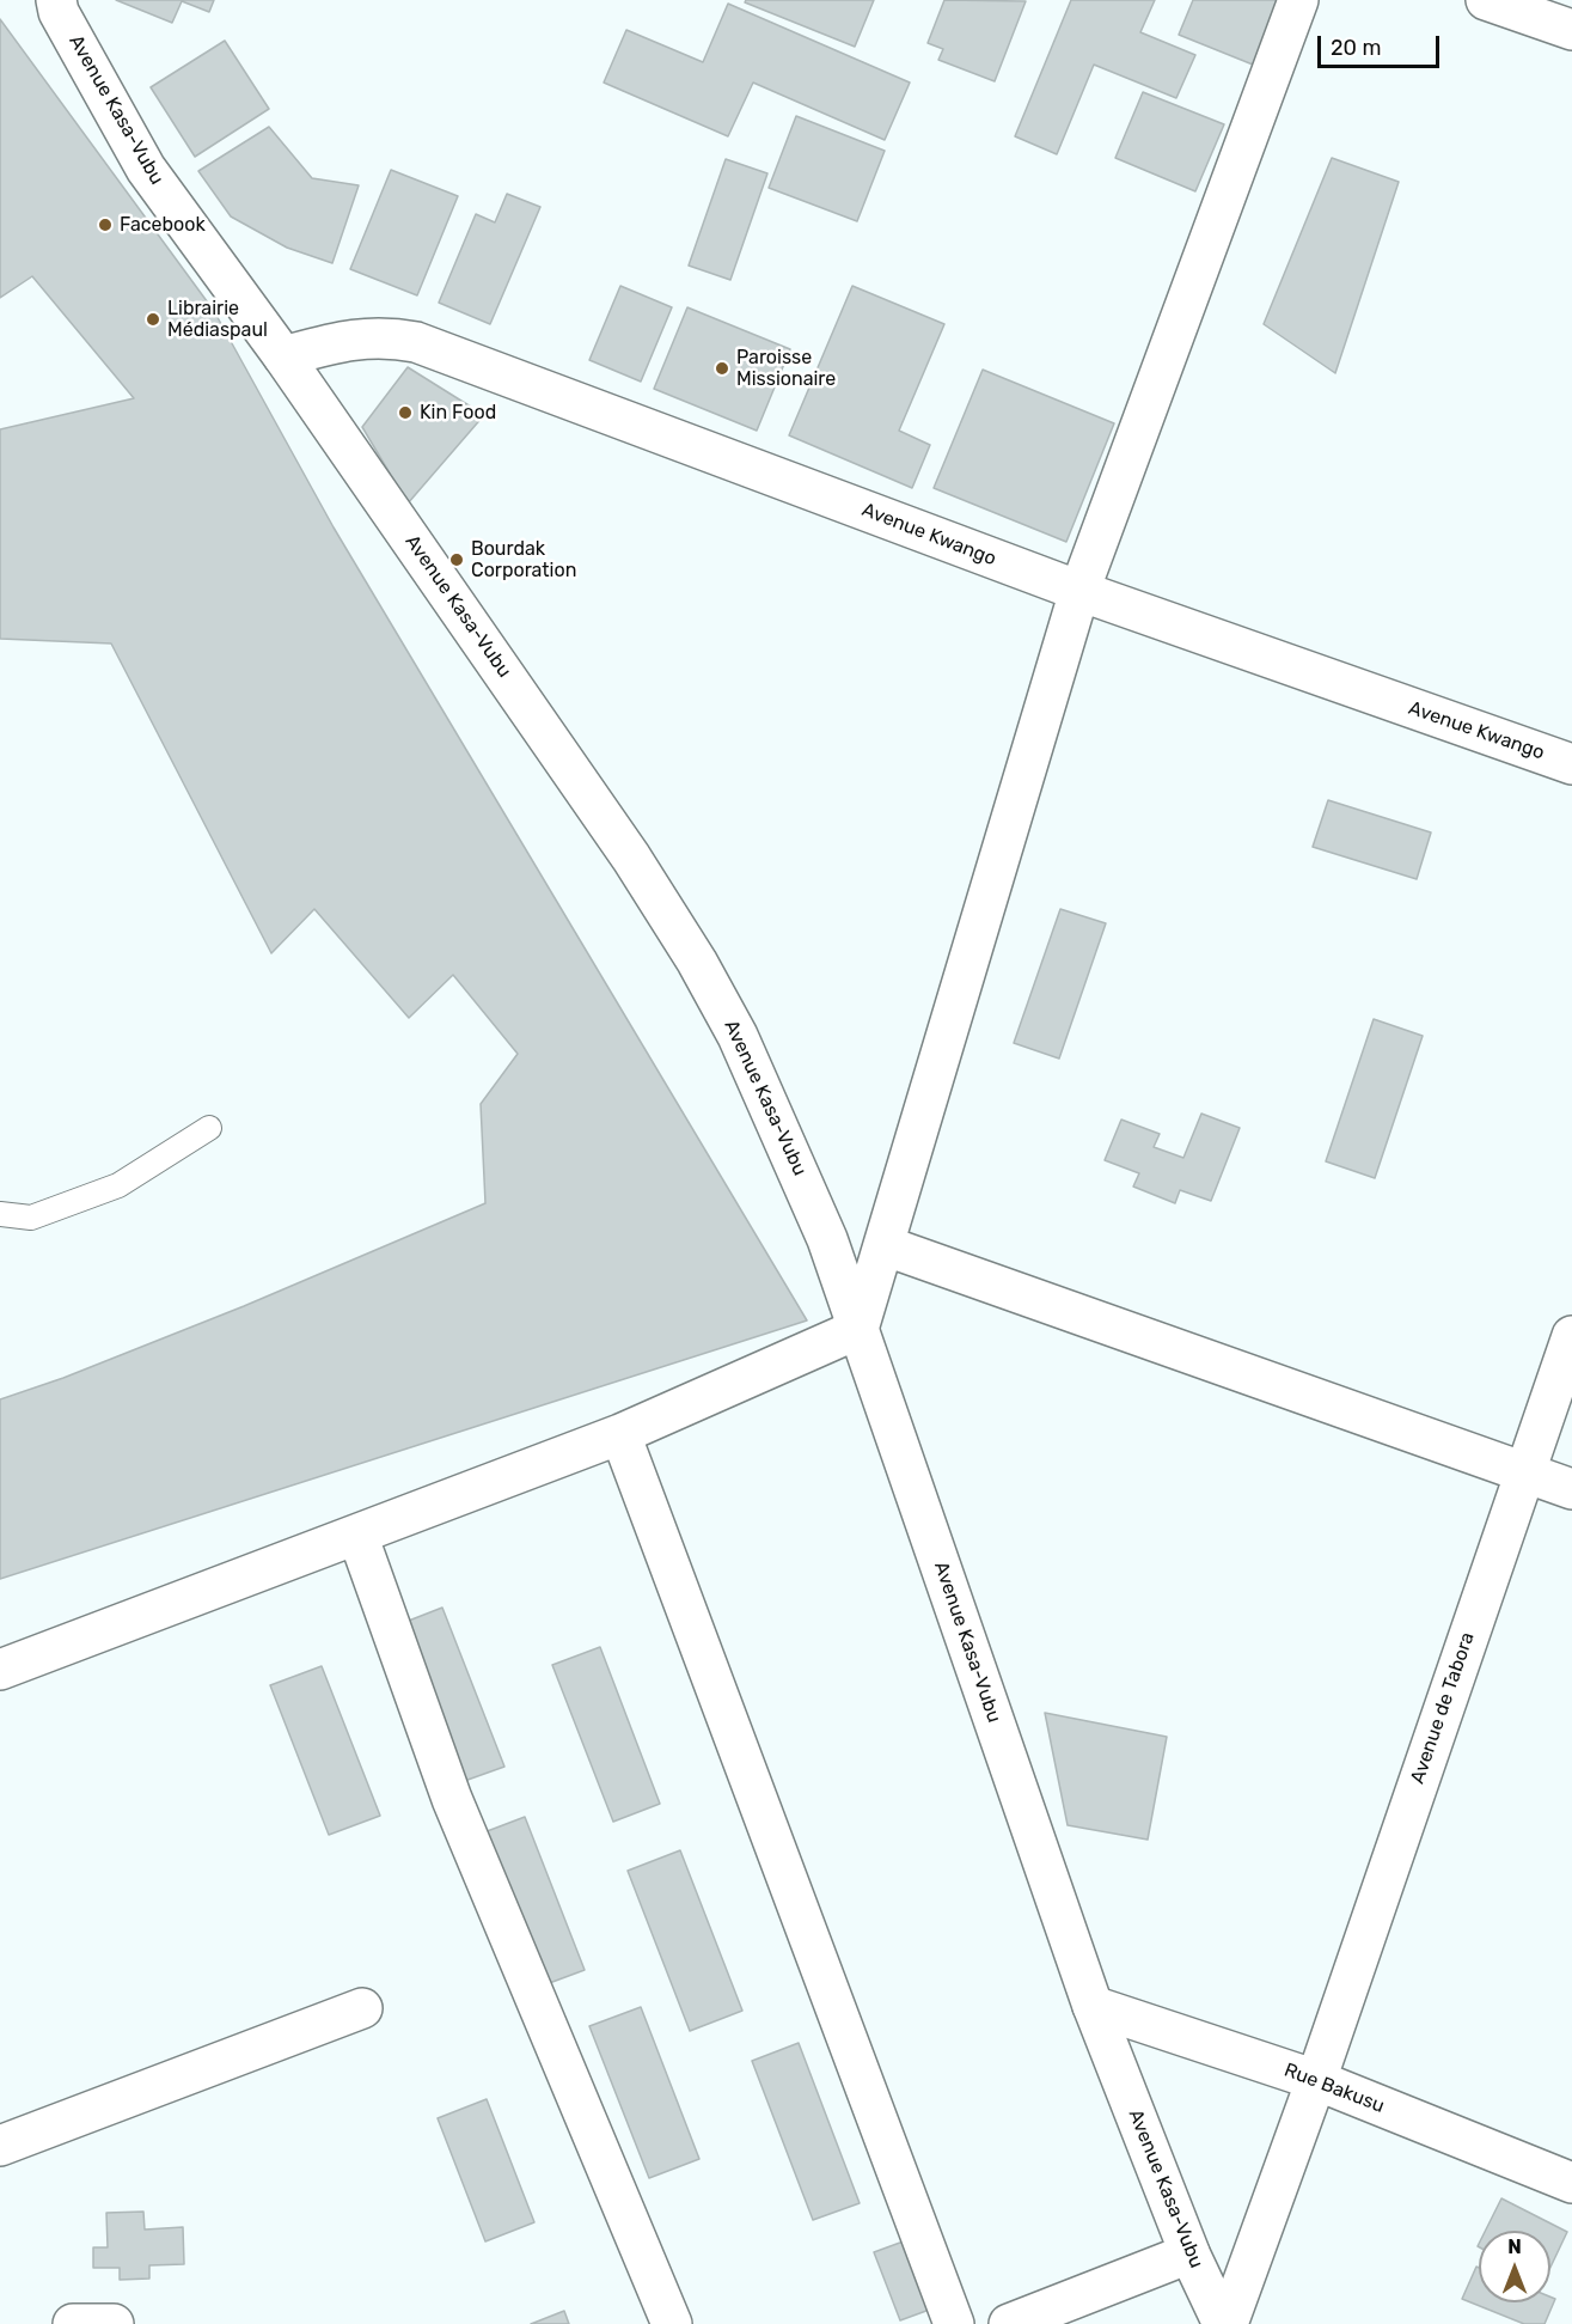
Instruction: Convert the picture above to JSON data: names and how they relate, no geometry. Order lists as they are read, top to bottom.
{
  "streets": {
    "street": [
      "Avenue Kasa-Vubu",
      "Avenue Kwango",
      "Avenue de Tabora",
      "Rue Bakusu"
    ]
  },
  "crossings": [
    ["Avenue Kasa-Vubu", "Avenue Kwango"],
    ["Avenue Kasa-Vubu", "Avenue de Tabora"],
    ["Avenue Kasa-Vubu", "Rue Bakusu"],
    ["Avenue de Tabora", "Rue Bakusu"]
  ],
  "places": [
    "Facebook",
    "Librairie Médiaspaul",
    "Paroisse Missionaire",
    "Kin Food",
    "Bourdak Corporation"
  ],
  "scale_bar": "20 m",
  "north": "top"
}
